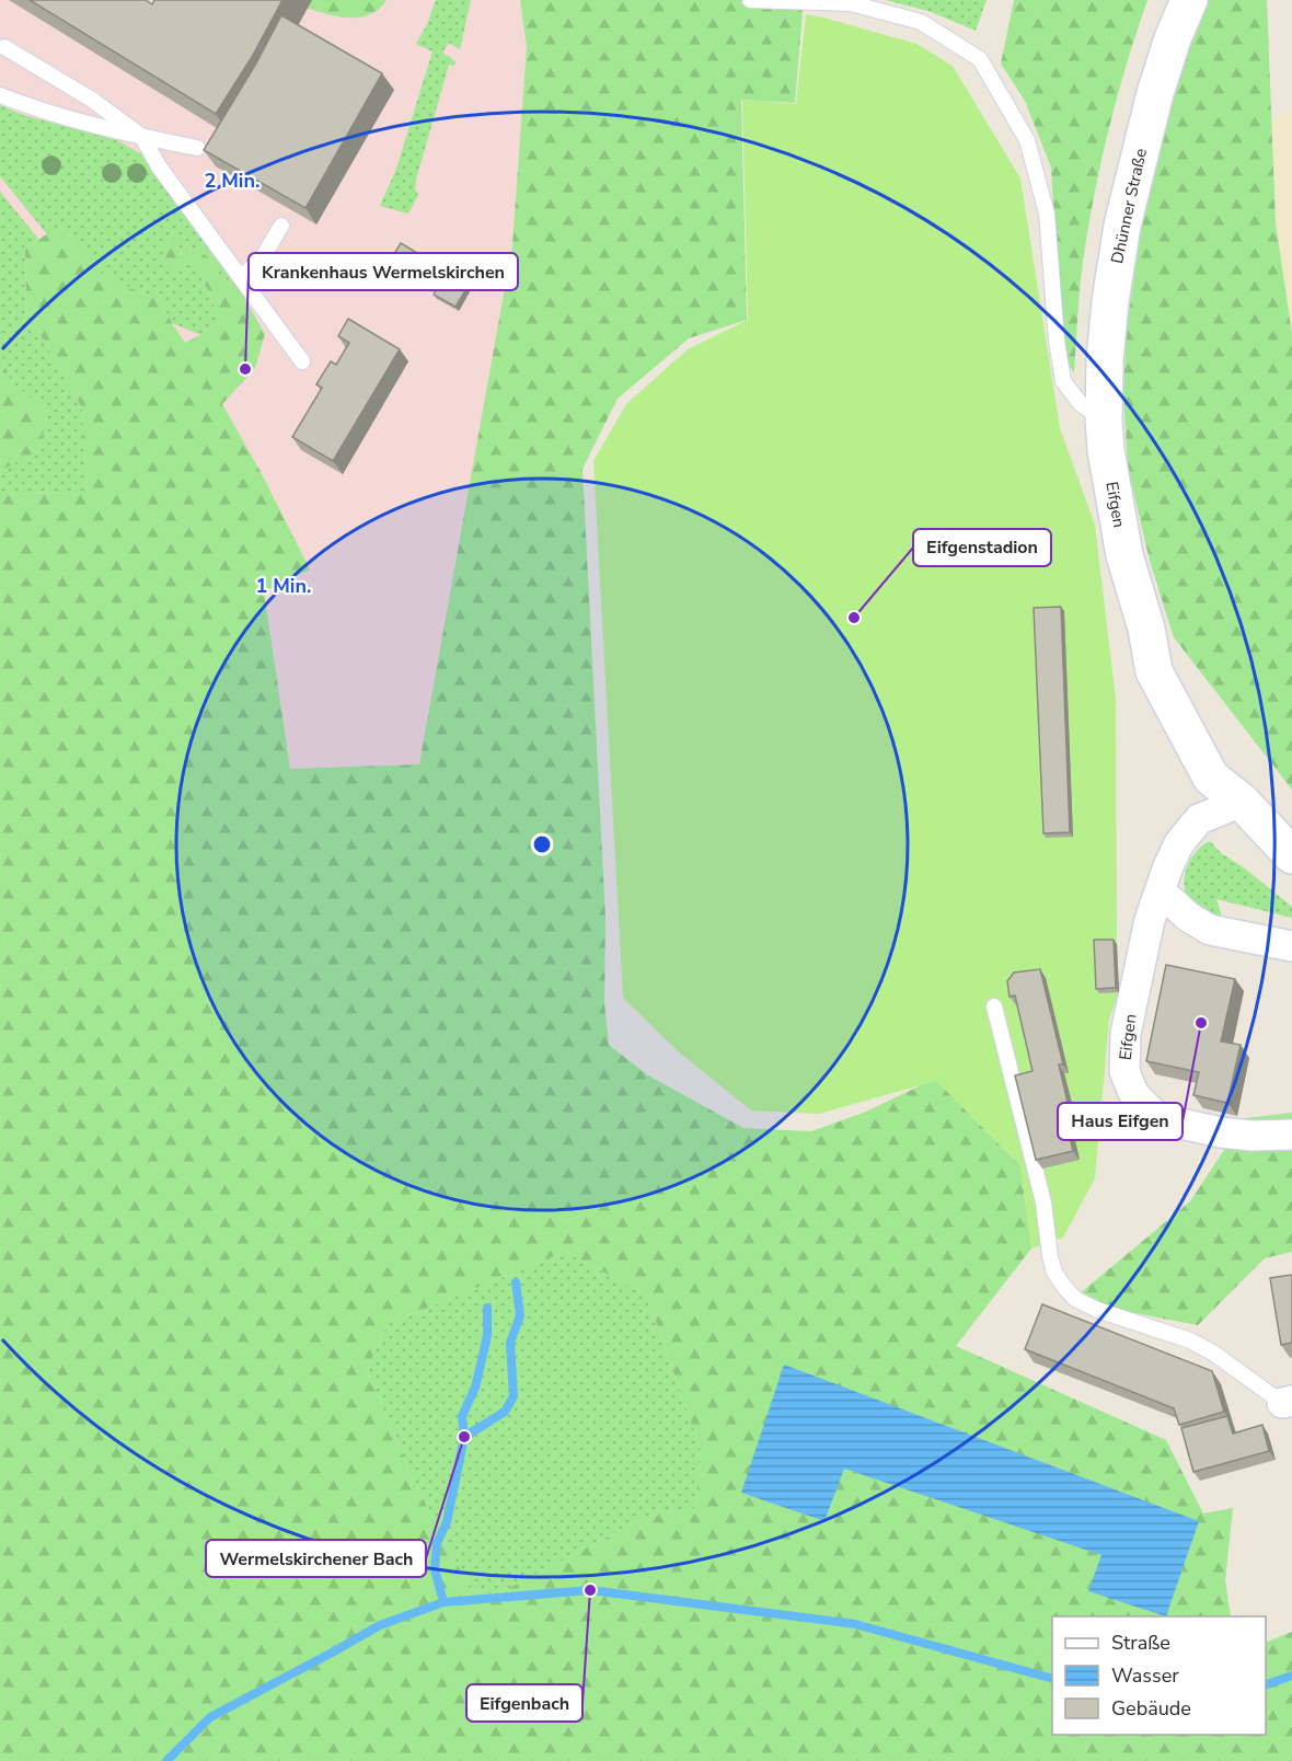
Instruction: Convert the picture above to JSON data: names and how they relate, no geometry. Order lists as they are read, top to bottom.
{
  "streets": {
    "main road": ["Dhünner Straße", "Eifgen"]
  },
  "crossings": [
    ["Dhünner Straße", "Eifgen"]
  ],
  "places": [
    "Krankenhaus Wermelskirchen",
    "Eifgenstadion",
    "Haus Eifgen",
    "Wermelskirchener Bach",
    "Eifgenbach"
  ],
  "legend": ["Straße", "Wasser", "Gebäude"],
  "rings": ["2 Min.", "1 Min."]
}
